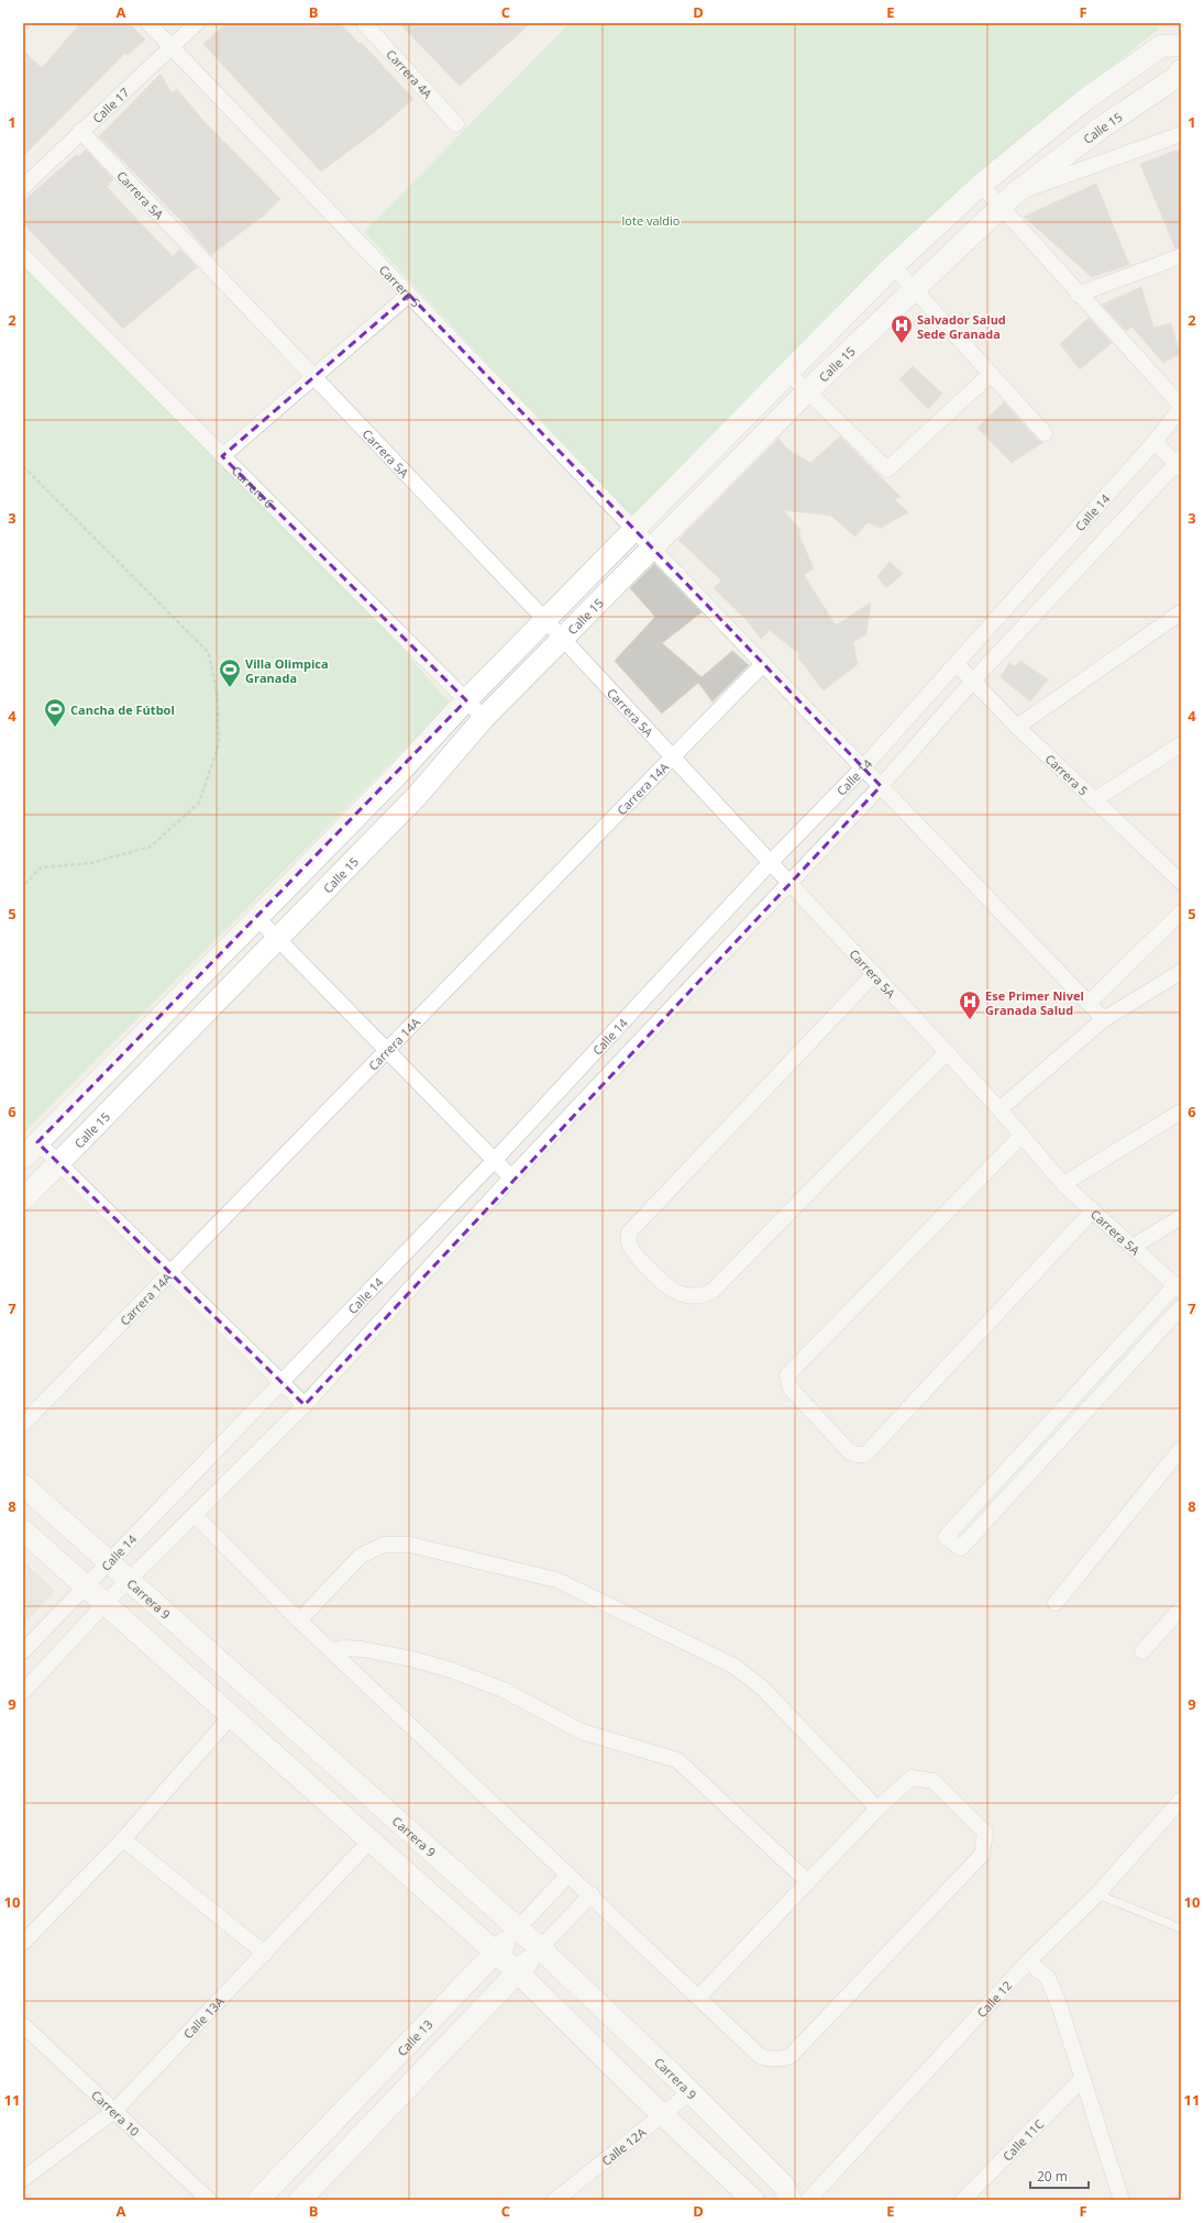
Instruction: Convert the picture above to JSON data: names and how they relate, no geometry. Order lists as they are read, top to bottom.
{
  "streets": {
    "street": [
      "Carrera 4A",
      "Calle 17",
      "Calle 15",
      "Carrera 5A",
      "Carrera 5",
      "Carrera 6",
      "Calle 14",
      "Carrera 14A",
      "Carrera 9",
      "Calle 12",
      "Calle 13A",
      "Calle 13",
      "Carrera 10",
      "Calle 11C",
      "Calle 12A"
    ]
  },
  "crossings": [
    ["Calle 17", "Carrera 5A"],
    ["Calle 17", "Carrera 5"],
    ["Calle 15", "Carrera 5A"],
    ["Calle 15", "Carrera 5"],
    ["Calle 15", "Carrera 6"],
    ["Carrera 5A", "Calle 14"],
    ["Carrera 5A", "Carrera 14A"],
    ["Carrera 5", "Calle 14"],
    ["Carrera 5", "Carrera 14A"],
    ["Calle 14", "Carrera 9"],
    ["Carrera 9", "Calle 13"],
    ["Carrera 9", "Calle 12A"],
    ["Calle 13A", "Carrera 10"]
  ],
  "parks": ["lote valdio"],
  "places": {
    "hospital": ["Salvador Salud Sede Granada", "Ese Primer Nivel Granada Salud"],
    "sports": ["Villa Olimpica Granada", "Cancha de Fútbol"]
  },
  "scale_bar": "20 m",
  "grid": {
    "columns": [
      "A",
      "B",
      "C",
      "D",
      "E",
      "F"
    ],
    "rows": [
      "1",
      "2",
      "3",
      "4",
      "5",
      "6",
      "7",
      "8",
      "9",
      "10",
      "11"
    ]
  }
}
